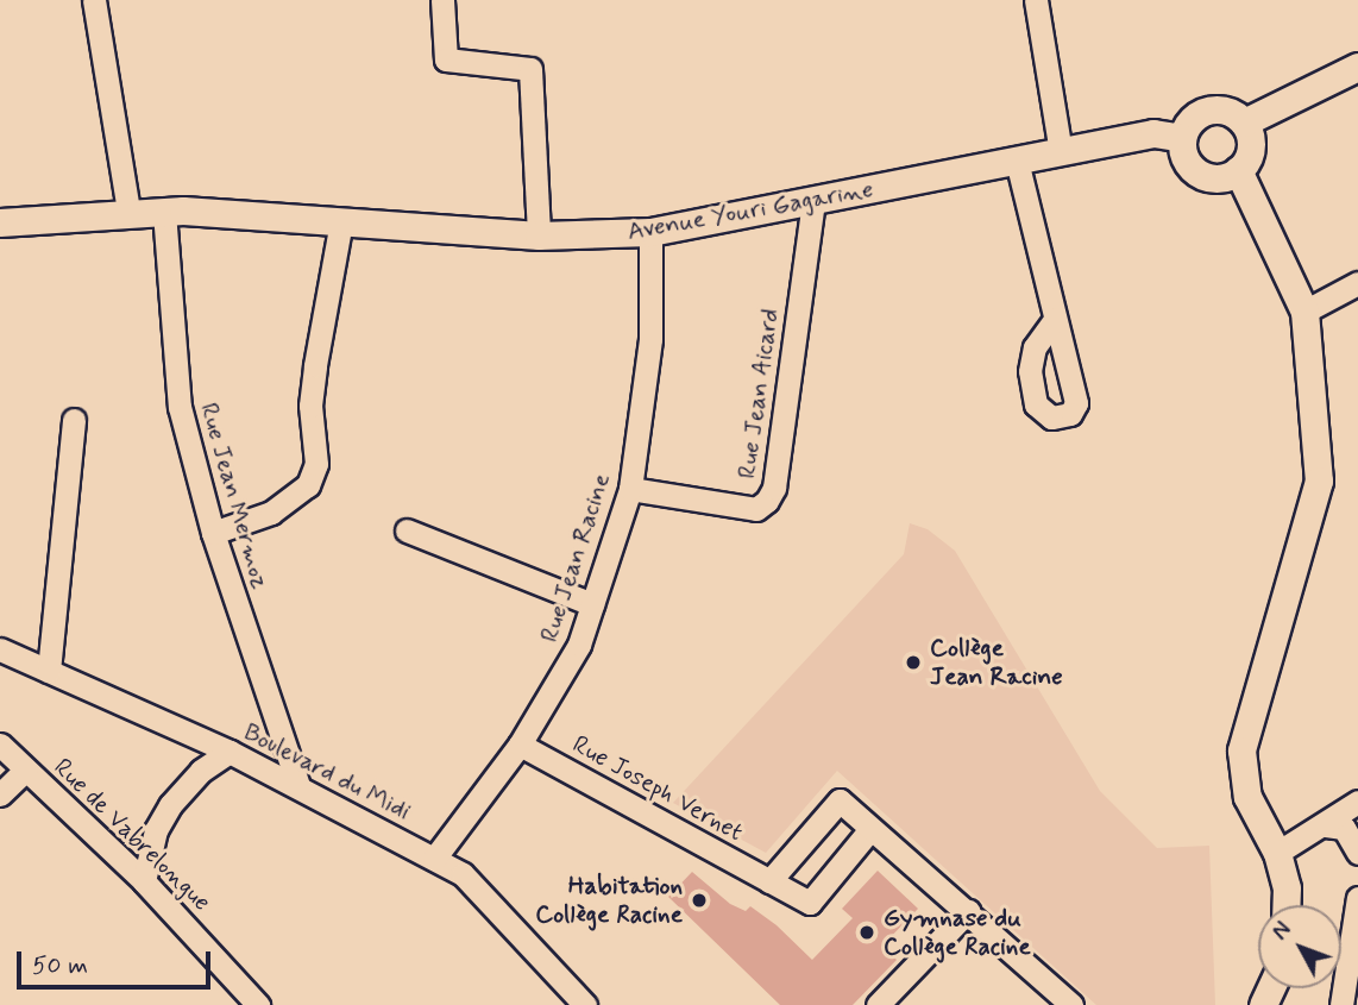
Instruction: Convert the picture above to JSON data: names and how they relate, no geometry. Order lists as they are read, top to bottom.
{
  "streets": {
    "street": [
      "Avenue Youri Gagarine",
      "Rue Jean Aicard",
      "Rue Jean Mermoz",
      "Rue Jean Racine",
      "Boulevard du Midi",
      "Rue Joseph Vernet",
      "Rue de Vabrelongue"
    ]
  },
  "crossings": [
    ["Avenue Youri Gagarine", "Rue Jean Aicard"],
    ["Avenue Youri Gagarine", "Rue Jean Mermoz"],
    ["Avenue Youri Gagarine", "Rue Jean Racine"],
    ["Rue Jean Aicard", "Rue Jean Racine"],
    ["Rue Jean Mermoz", "Boulevard du Midi"],
    ["Rue Jean Racine", "Boulevard du Midi"],
    ["Rue Jean Racine", "Rue Joseph Vernet"]
  ],
  "places": ["Collège Jean Racine", "Habitation Collège Racine", "Gymnase du Collège Racine"],
  "scale_bar": "50 m",
  "north": "top left"
}
